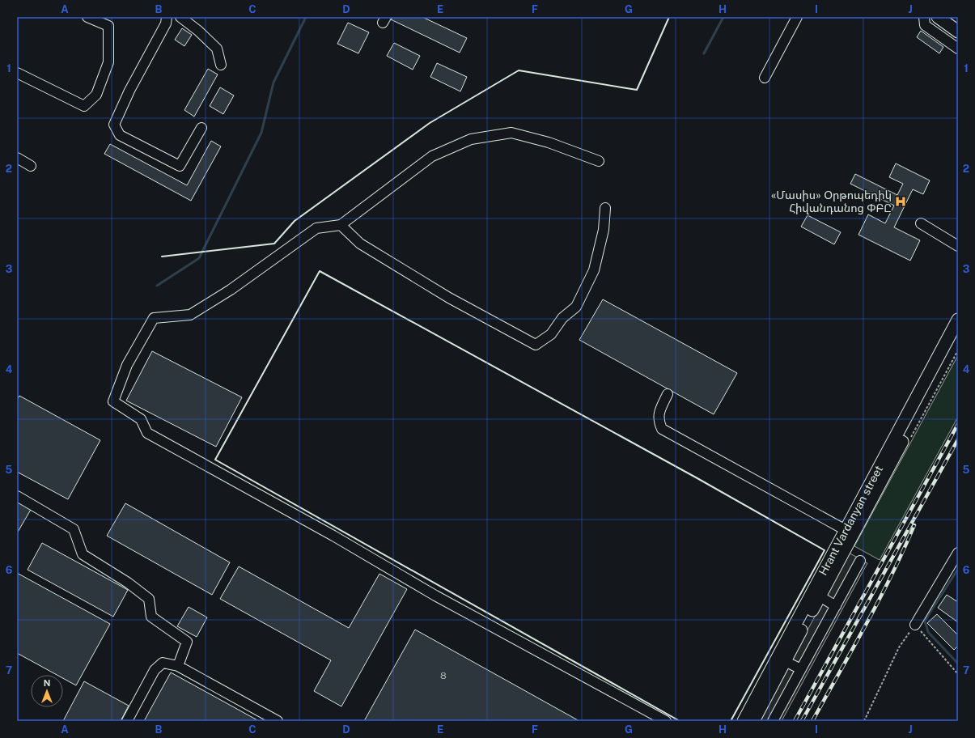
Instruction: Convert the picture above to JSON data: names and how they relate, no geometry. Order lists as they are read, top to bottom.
{
  "streets": {
    "main road": ["Hrant Vardanyan street"]
  },
  "places": {
    "hospital": ["«Մասիս» Օրթոպեդիկ Հիվանդանոց ՓԲԸ"]
  },
  "house_numbers": ["8"],
  "north": "top",
  "grid": {
    "columns": [
      "A",
      "B",
      "C",
      "D",
      "E",
      "F",
      "G",
      "H",
      "I",
      "J"
    ],
    "rows": [
      "1",
      "2",
      "3",
      "4",
      "5",
      "6",
      "7"
    ]
  }
}
